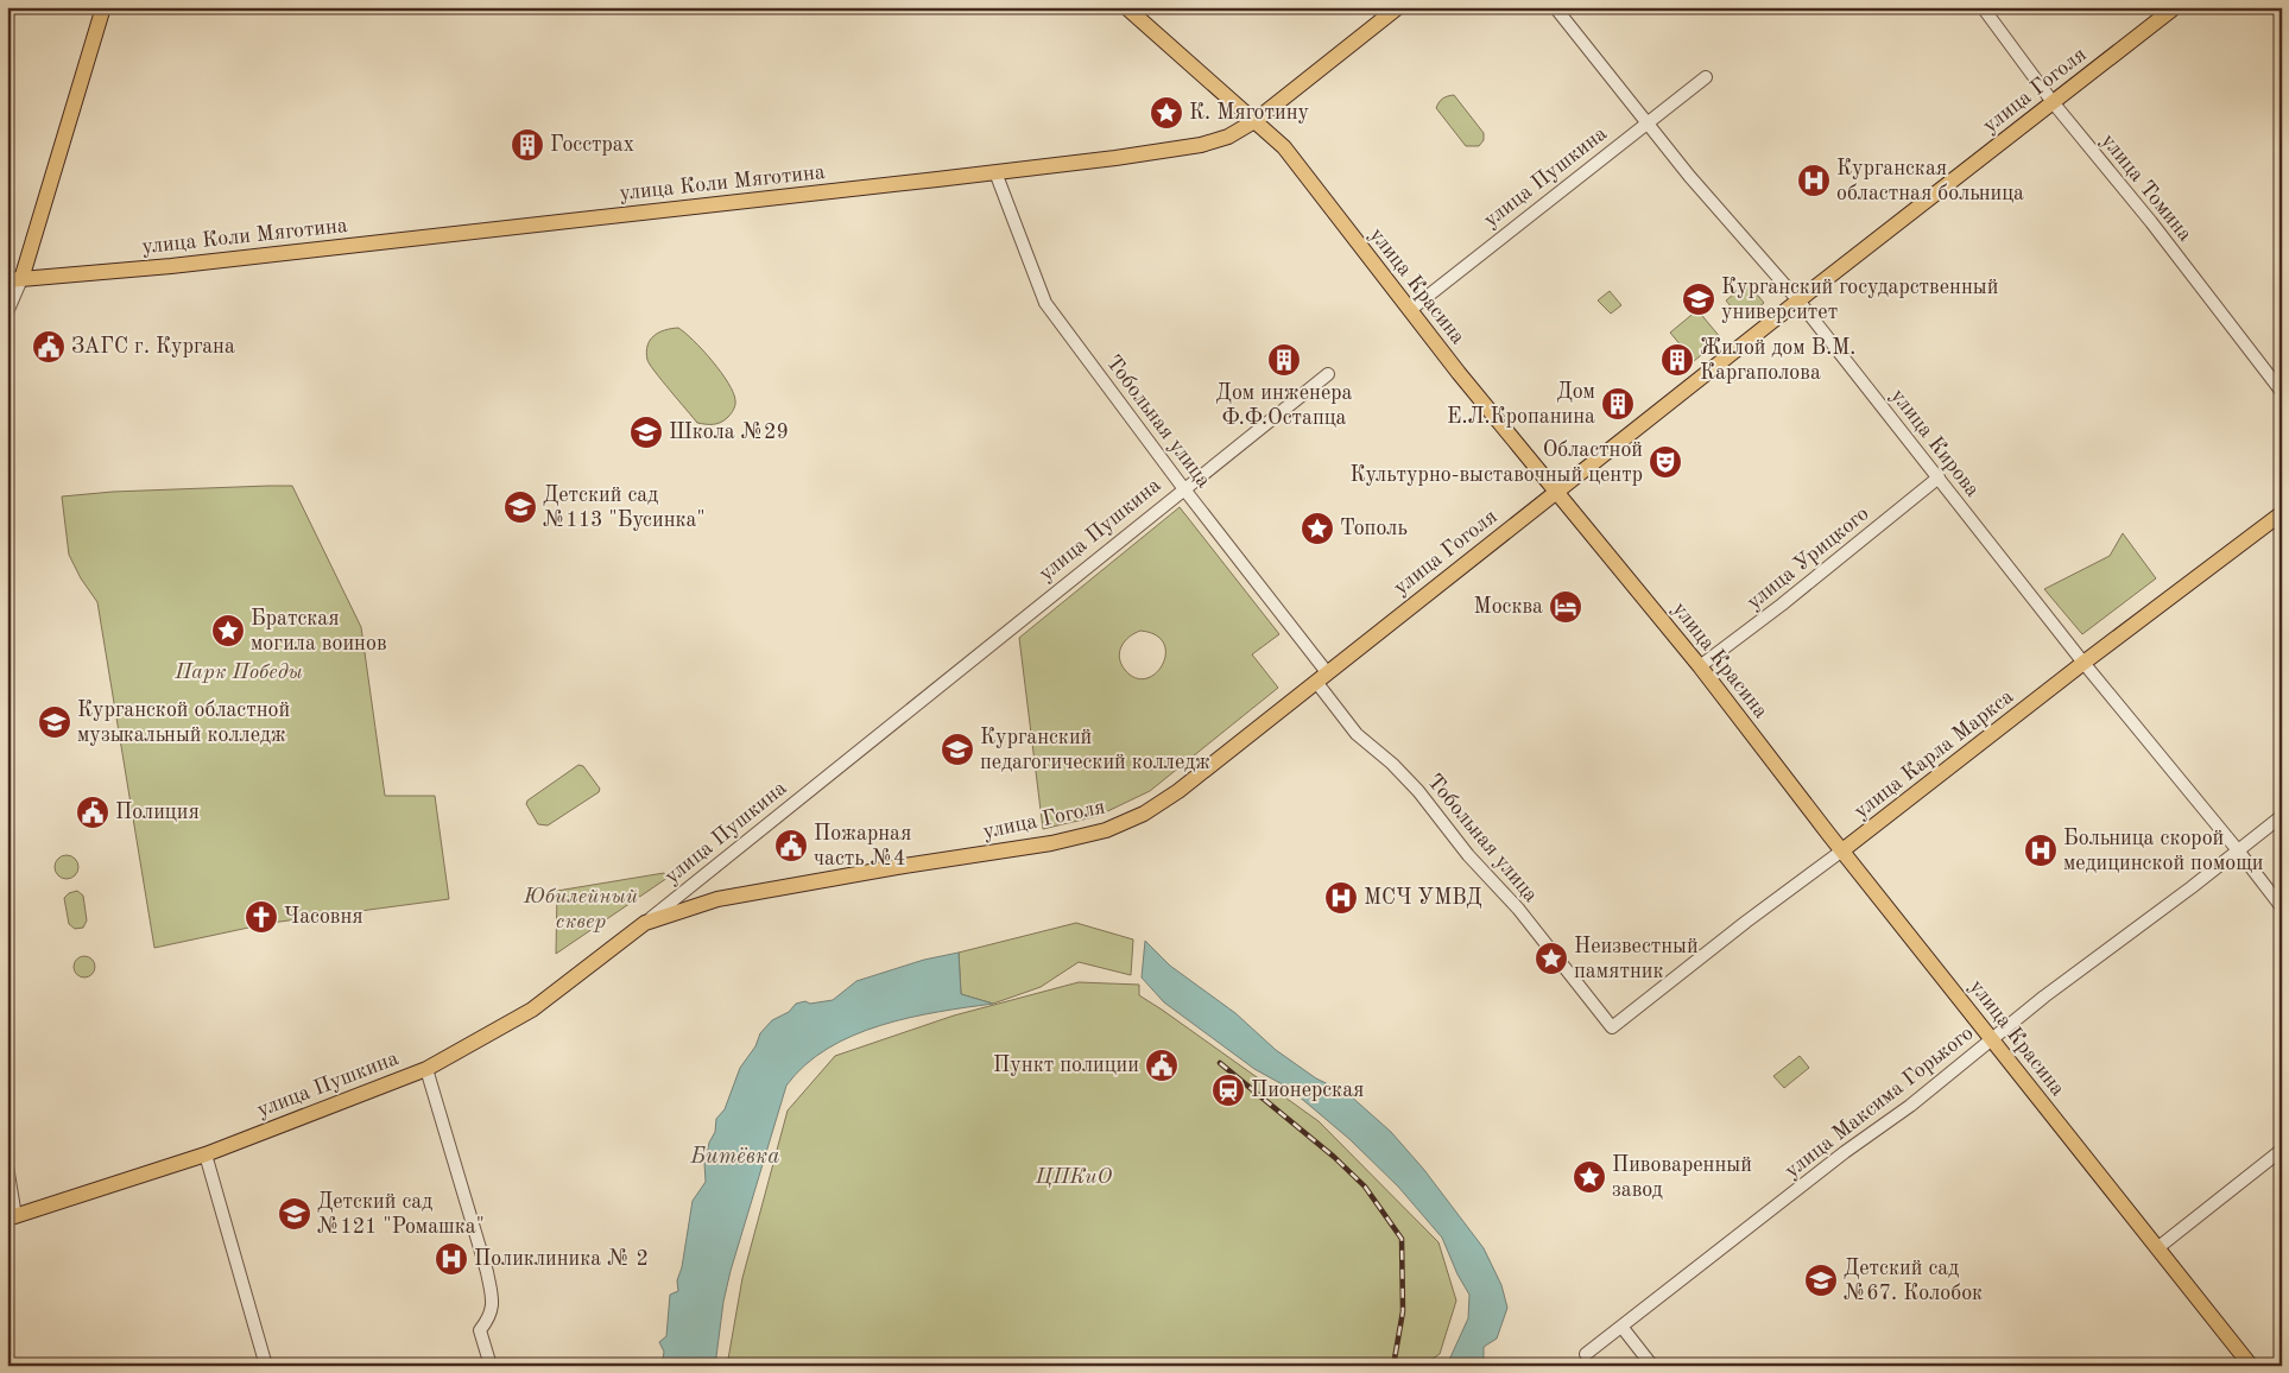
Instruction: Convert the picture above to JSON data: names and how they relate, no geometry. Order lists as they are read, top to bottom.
{
  "streets": {
    "main road": [
      "улица Гоголя",
      "улица Пушкина",
      "улица Коли Мяготина",
      "улица Красина",
      "улица Карла Маркса"
    ],
    "street": [
      "улица Томина",
      "Тобольная улица",
      "улица Кирова",
      "улица Урицкого",
      "улица Максима Горького"
    ]
  },
  "crossings": [
    ["улица Гоголя", "улица Пушкина"],
    ["улица Гоголя", "улица Томина"],
    ["улица Гоголя", "улица Красина"],
    ["улица Гоголя", "Тобольная улица"],
    ["улица Гоголя", "улица Кирова"],
    ["улица Пушкина", "улица Красина"],
    ["улица Пушкина", "Тобольная улица"],
    ["улица Пушкина", "улица Кирова"],
    ["улица Коли Мяготина", "улица Красина"],
    ["улица Коли Мяготина", "Тобольная улица"],
    ["улица Красина", "улица Урицкого"],
    ["улица Красина", "улица Карла Маркса"],
    ["улица Красина", "улица Максима Горького"],
    ["Тобольная улица", "улица Карла Маркса"],
    ["улица Кирова", "улица Урицкого"],
    ["улица Кирова", "улица Карла Маркса"],
    ["улица Кирова", "улица Максима Горького"]
  ],
  "water": ["Битёвка"],
  "parks": ["Парк Победы", "Юбилейный сквер", "ЦПКиО"],
  "places": {
    "place": [
      "К. Мяготину",
      "Тополь",
      "Братская могила воинов",
      "Неизвестный памятник",
      "Пивоваренный завод"
    ],
    "building": [
      "Госстрах",
      "Дом инженера Ф.Ф.Остапца",
      "Жилой дом В.М. Каргаполова",
      "Дом Е.Л.Кропанина"
    ],
    "hospital": [
      "Курганская областная больница",
      "Больница скорой медицинской помощи",
      "МСЧ УМВД",
      "Поликлиника № 2"
    ],
    "school or university": [
      "Курганский государственный университет",
      "Школа №29",
      "Детский сад №113 \"Бусинка\"",
      "Курганской областной музыкальный колледж",
      "Курганский педагогический колледж",
      "Детский сад №121 \"Ромашка\"",
      "Детский сад №67. Колобок"
    ],
    "public building": [
      "ЗАГС г. Кургана",
      "Полиция",
      "Пожарная часть №4",
      "Пункт полиции"
    ],
    "theatre": ["Областной Культурно-выставочный центр"],
    "hotel": ["Москва"],
    "church": ["Часовня"],
    "station": ["Пионерская"]
  }
}
